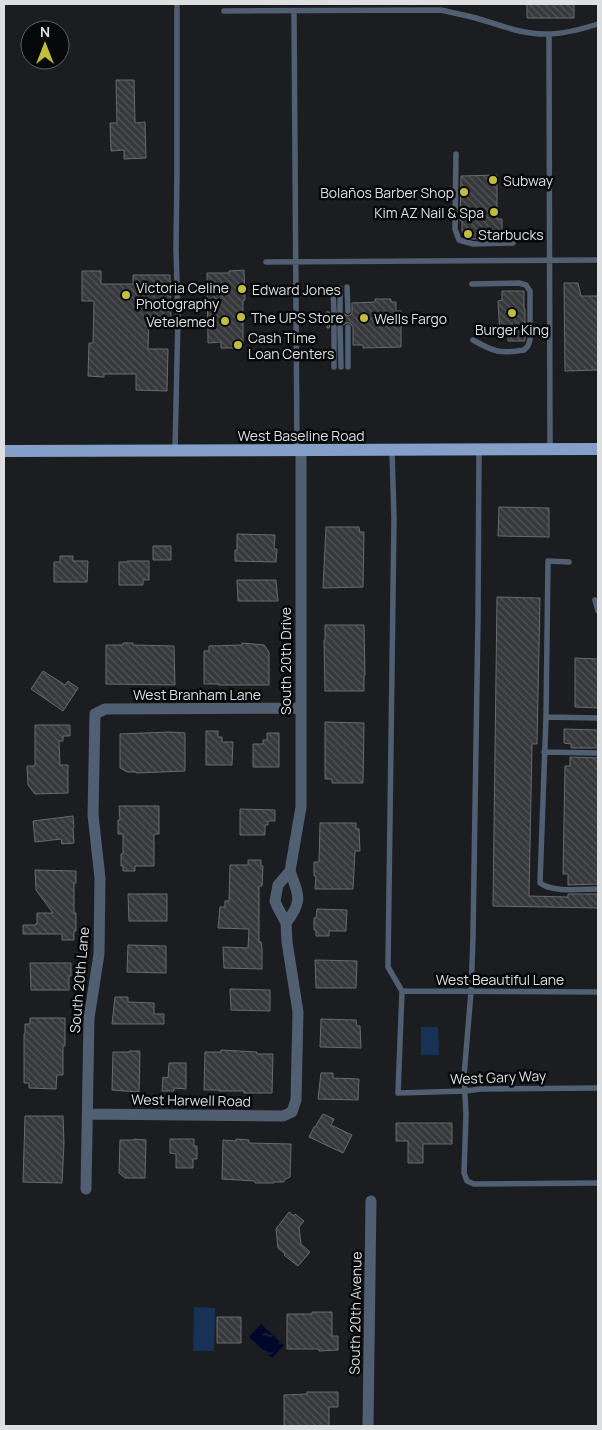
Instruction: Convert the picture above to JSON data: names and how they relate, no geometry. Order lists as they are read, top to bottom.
{
  "streets": {
    "main road": ["West Baseline Road"],
    "street": [
      "South 20th Drive",
      "West Branham Lane",
      "South 20th Lane",
      "West Harwell Road",
      "South 20th Avenue"
    ],
    "lane": ["West Beautiful Lane", "West Gary Way"]
  },
  "crossings": [
    ["West Baseline Road", "South 20th Drive"],
    ["South 20th Drive", "West Branham Lane"],
    ["South 20th Drive", "West Harwell Road"],
    ["West Branham Lane", "South 20th Lane"],
    ["West Beautiful Lane", "West Gary Way"],
    ["South 20th Lane", "West Harwell Road"]
  ],
  "places": [
    "Subway",
    "Bolaños Barber Shop",
    "Kim AZ Nail & Spa",
    "Starbucks",
    "Edward Jones",
    "Victoria Celine Photography",
    "Burger King",
    "The UPS Store",
    "Wells Fargo",
    "Vetelemed",
    "Cash Time Loan Centers"
  ],
  "north": "top"
}
